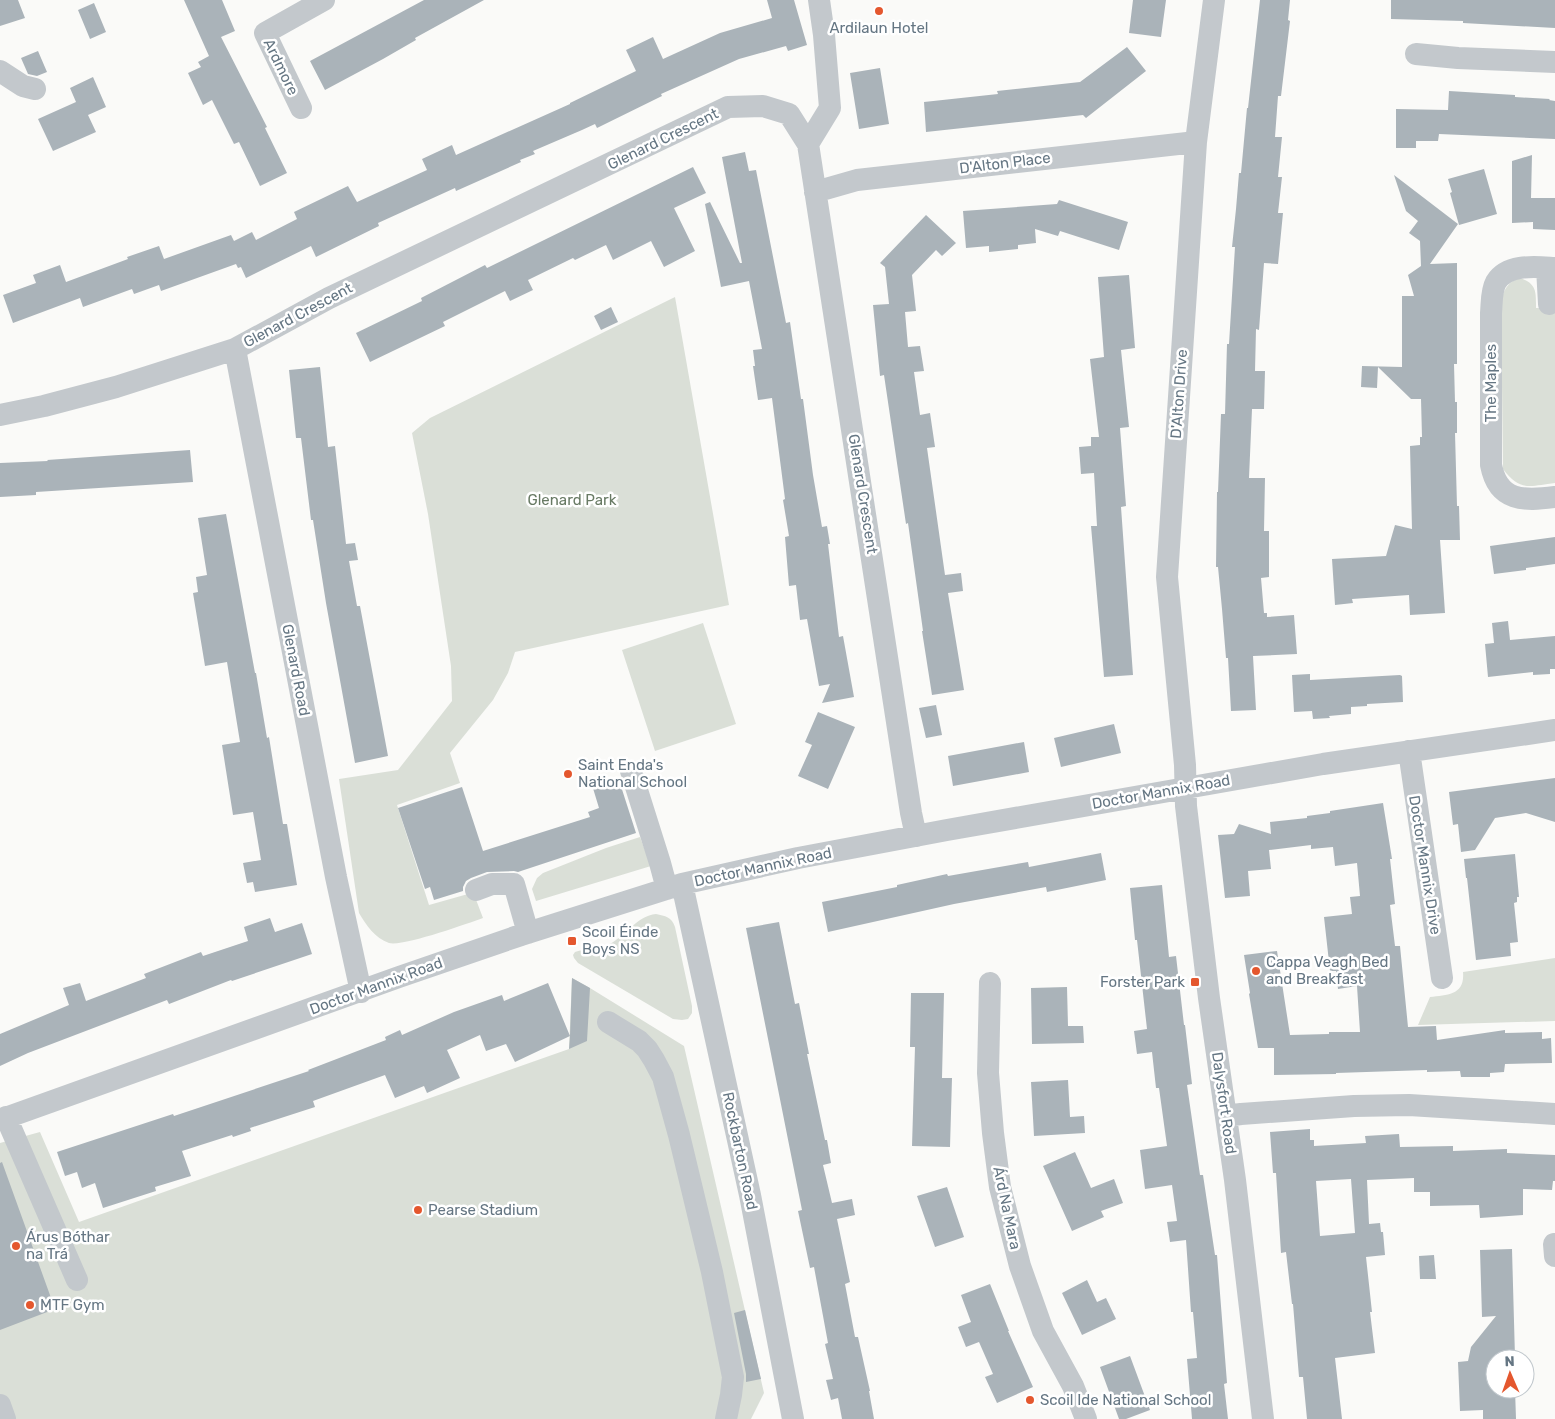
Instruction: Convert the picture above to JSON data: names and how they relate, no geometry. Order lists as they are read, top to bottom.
{
  "streets": {
    "street": [
      "Ardmore",
      "Glenard Crescent",
      "D'Alton Place",
      "The Maples",
      "D'Alton Drive",
      "Glenard Road",
      "Doctor Mannix Road",
      "Doctor Mannix Drive",
      "Dalysfort Road",
      "Rockbarton Road",
      "Árd Na Mara"
    ]
  },
  "crossings": [
    ["Glenard Crescent", "D'Alton Place"],
    ["Glenard Crescent", "Glenard Road"],
    ["Glenard Crescent", "Doctor Mannix Road"],
    ["D'Alton Place", "D'Alton Drive"],
    ["D'Alton Drive", "Doctor Mannix Road"],
    ["D'Alton Drive", "Dalysfort Road"],
    ["Glenard Road", "Doctor Mannix Road"],
    ["Doctor Mannix Road", "Doctor Mannix Drive"],
    ["Doctor Mannix Road", "Dalysfort Road"],
    ["Doctor Mannix Road", "Rockbarton Road"]
  ],
  "parks": ["Glenard Park"],
  "places": {
    "other": [
      "Ardilaun Hotel",
      "Saint Enda's National School",
      "Cappa Veagh Bed and Breakfast",
      "Pearse Stadium",
      "Árus Bóthar na Trá",
      "MTF Gym",
      "Scoil Ide National School"
    ],
    "transit": ["Scoil Éinde Boys NS", "Forster Park"]
  },
  "north": "top"
}
